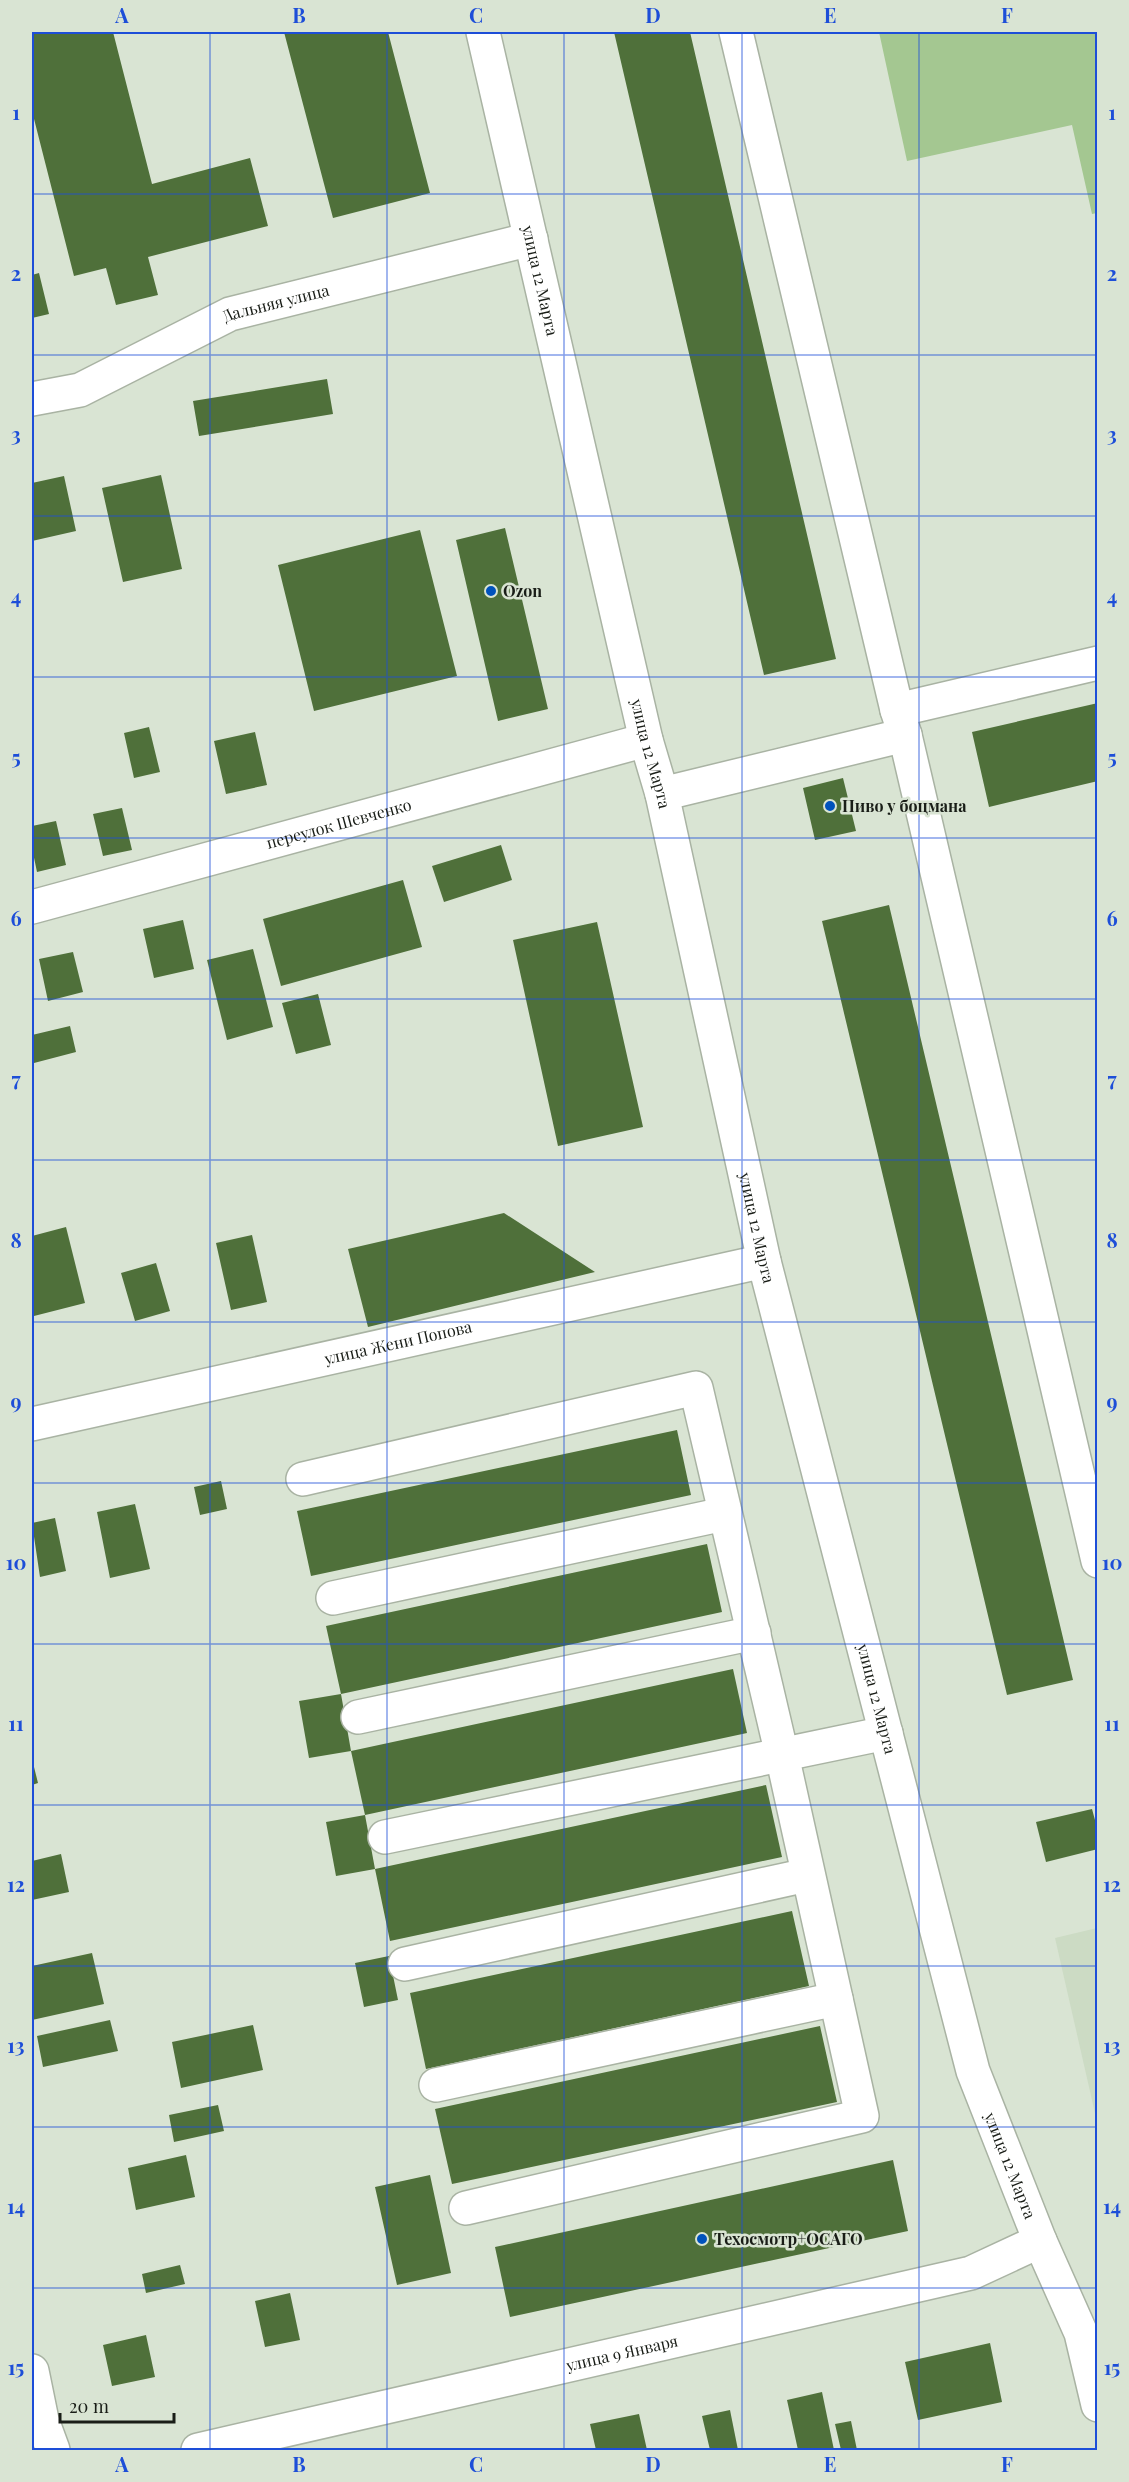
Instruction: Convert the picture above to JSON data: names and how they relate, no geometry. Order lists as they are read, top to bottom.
{
  "streets": {
    "street": [
      "улица 12 Марта",
      "Дальняя улица",
      "переулок Шевченко",
      "улица Жени Попова",
      "улица 9 Января"
    ]
  },
  "crossings": [
    ["улица 12 Марта", "Дальняя улица"],
    ["улица 12 Марта", "переулок Шевченко"],
    ["улица 12 Марта", "улица Жени Попова"],
    ["улица 12 Марта", "улица 9 Января"]
  ],
  "places": ["Ozon", "Пиво у боцмана", "Техосмотр+ОСАГО"],
  "scale_bar": "20 m",
  "grid": {
    "columns": [
      "A",
      "B",
      "C",
      "D",
      "E",
      "F"
    ],
    "rows": [
      "1",
      "2",
      "3",
      "4",
      "5",
      "6",
      "7",
      "8",
      "9",
      "10",
      "11",
      "12",
      "13",
      "14",
      "15"
    ]
  }
}
